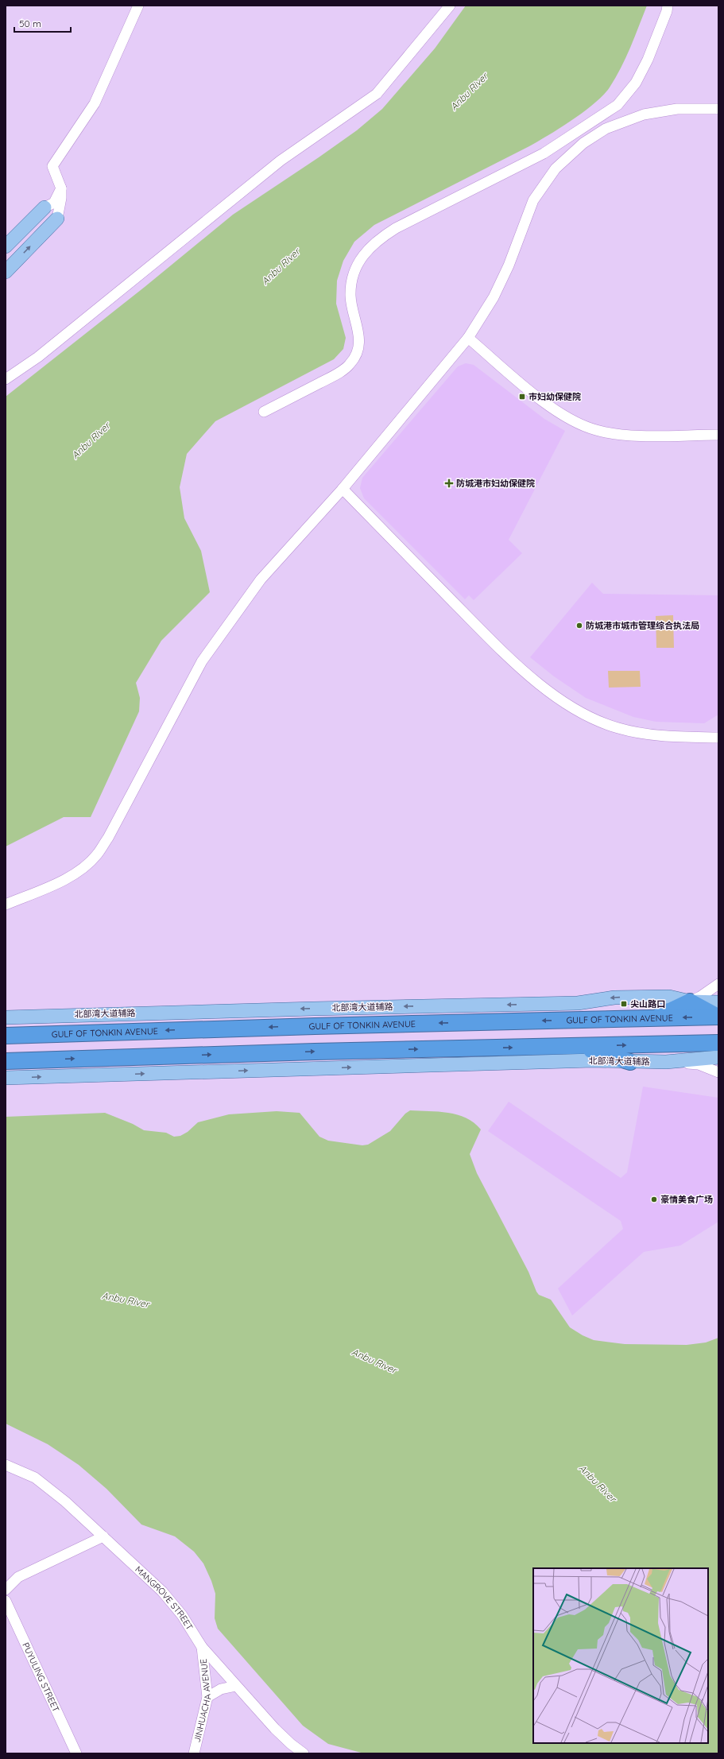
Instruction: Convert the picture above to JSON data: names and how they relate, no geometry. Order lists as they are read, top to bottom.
{
  "streets": {
    "highway": ["GULF OF TONKIN AVENUE"],
    "main road": ["北部湾大道辅路"],
    "street": ["MANGROVE STREET", "PUYULING STREET", "JINHUACHA AVENUE"]
  },
  "crossings": [
    ["MANGROVE STREET", "JINHUACHA AVENUE"]
  ],
  "water": ["Anbu River"],
  "places": {
    "transit": ["巿妇幼保健院", "尖山路口"],
    "health": ["防城港市妇幼保健院"],
    "other": ["防城港市城市管理综合执法局", "豪情美食广场"]
  },
  "scale_bar": "50 m"
}
